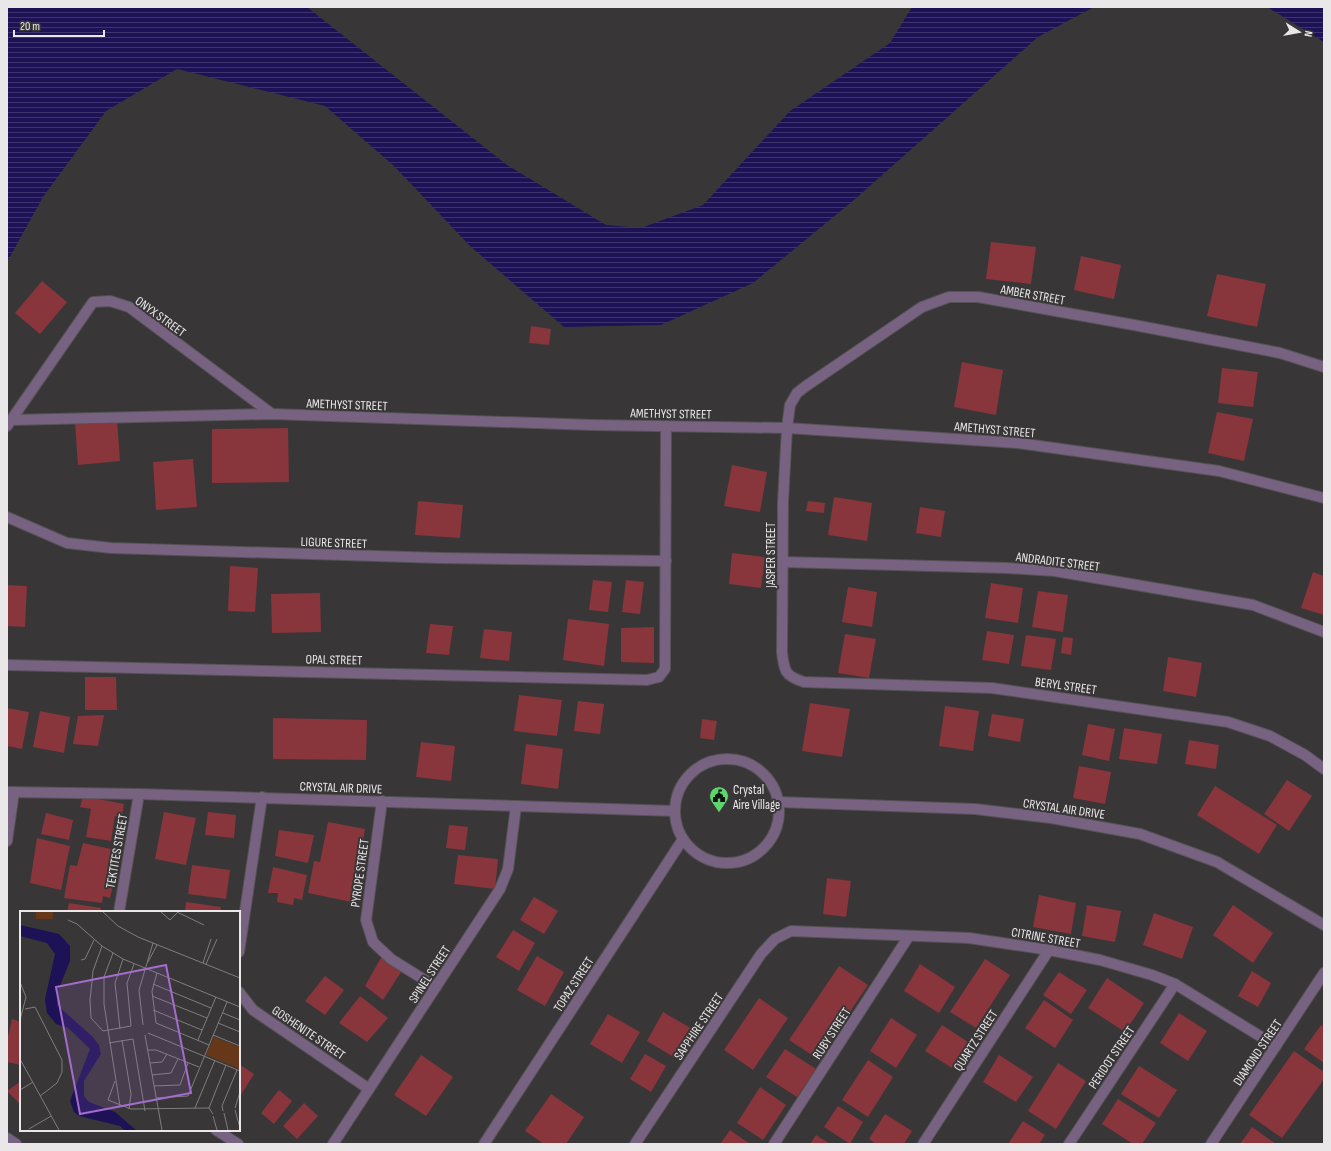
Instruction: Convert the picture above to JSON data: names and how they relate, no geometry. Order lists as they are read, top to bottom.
{
  "streets": {
    "street": [
      "AMBER STREET",
      "ONYX STREET",
      "AMETHYST STREET",
      "LIGURE STREET",
      "JASPER STREET",
      "ANDRADITE STREET",
      "OPAL STREET",
      "BERYL STREET",
      "CRYSTAL AIR DRIVE",
      "TEKTITES STREET",
      "PYROPE STREET",
      "CITRINE STREET",
      "SPINEL STREET",
      "TOPAZ STREET",
      "SAPPHIRE STREET",
      "GOSHENITE STREET",
      "RUBY STREET",
      "QUARTZ STREET",
      "DIAMOND STREET",
      "PERIDOT STREET"
    ]
  },
  "crossings": [
    ["AMBER STREET", "AMETHYST STREET"],
    ["AMBER STREET", "JASPER STREET"],
    ["ONYX STREET", "AMETHYST STREET"],
    ["AMETHYST STREET", "JASPER STREET"],
    ["LIGURE STREET", "OPAL STREET"],
    ["JASPER STREET", "ANDRADITE STREET"],
    ["JASPER STREET", "BERYL STREET"],
    ["CRYSTAL AIR DRIVE", "TEKTITES STREET"],
    ["CRYSTAL AIR DRIVE", "PYROPE STREET"],
    ["CRYSTAL AIR DRIVE", "SPINEL STREET"],
    ["CRYSTAL AIR DRIVE", "TOPAZ STREET"],
    ["PYROPE STREET", "SPINEL STREET"],
    ["CITRINE STREET", "SAPPHIRE STREET"],
    ["CITRINE STREET", "RUBY STREET"],
    ["CITRINE STREET", "QUARTZ STREET"],
    ["CITRINE STREET", "DIAMOND STREET"],
    ["CITRINE STREET", "PERIDOT STREET"],
    ["SPINEL STREET", "GOSHENITE STREET"]
  ],
  "places": {
    "public building": ["Crystal Aire Village"]
  },
  "scale_bar": "20 m",
  "north": "right"
}
